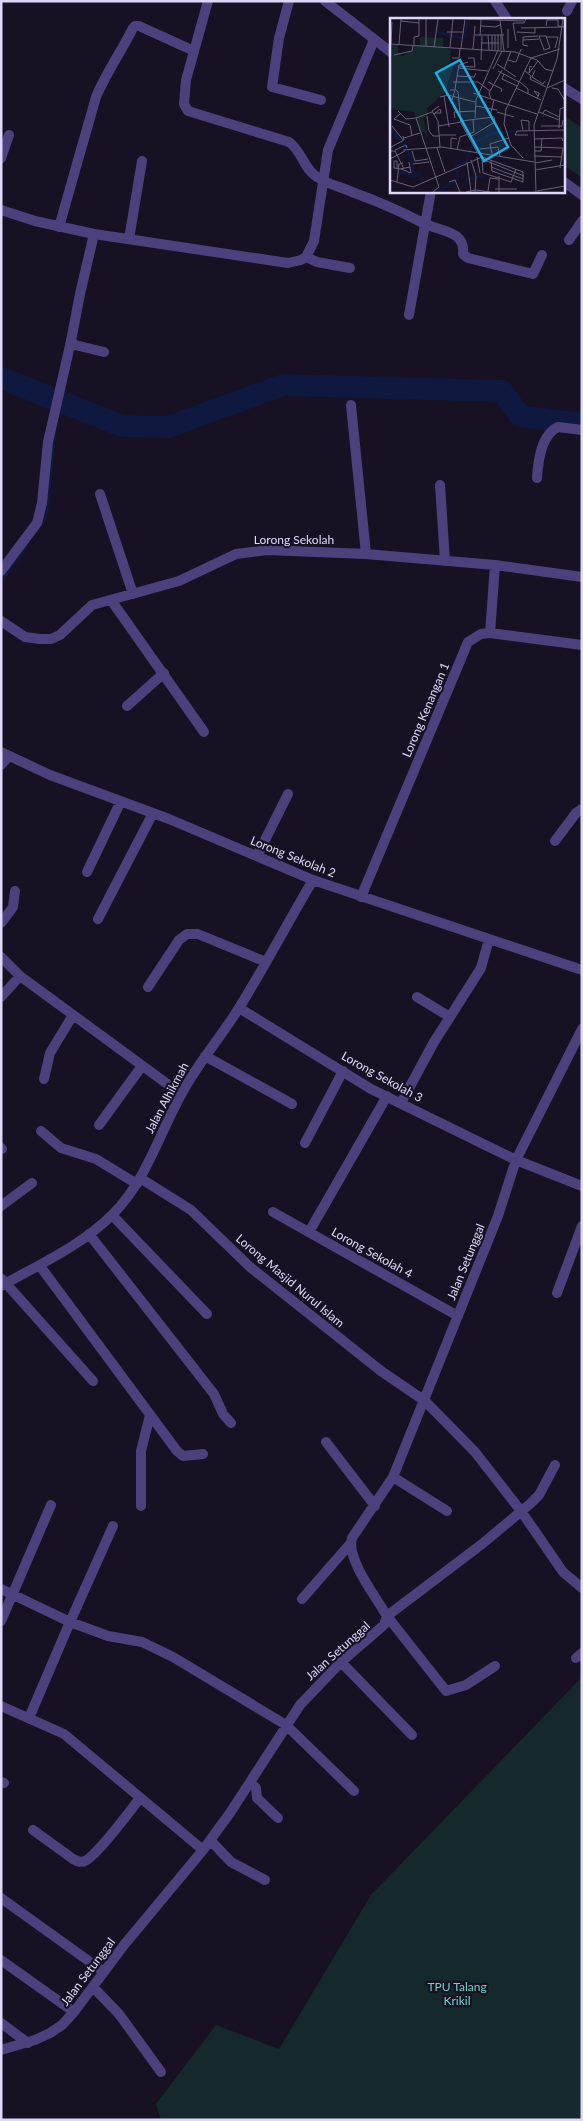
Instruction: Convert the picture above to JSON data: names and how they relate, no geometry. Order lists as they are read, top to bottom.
{
  "streets": {
    "street": [
      "Lorong Sekolah",
      "Lorong Kenangan 1",
      "Lorong Sekolah 2",
      "Lorong Sekolah 3",
      "Jalan Alhikmah",
      "Lorong Sekolah 4",
      "Jalan Setunggal",
      "Lorong Masjid Nurul Islam"
    ]
  },
  "crossings": [
    ["Lorong Kenangan 1", "Lorong Sekolah 2"],
    ["Lorong Sekolah 2", "Jalan Alhikmah"],
    ["Lorong Sekolah 3", "Jalan Alhikmah"],
    ["Lorong Sekolah 3", "Jalan Setunggal"],
    ["Jalan Alhikmah", "Lorong Masjid Nurul Islam"],
    ["Lorong Sekolah 4", "Jalan Setunggal"],
    ["Jalan Setunggal", "Lorong Masjid Nurul Islam"]
  ],
  "parks": ["TPU Talang Krikil"]
}
